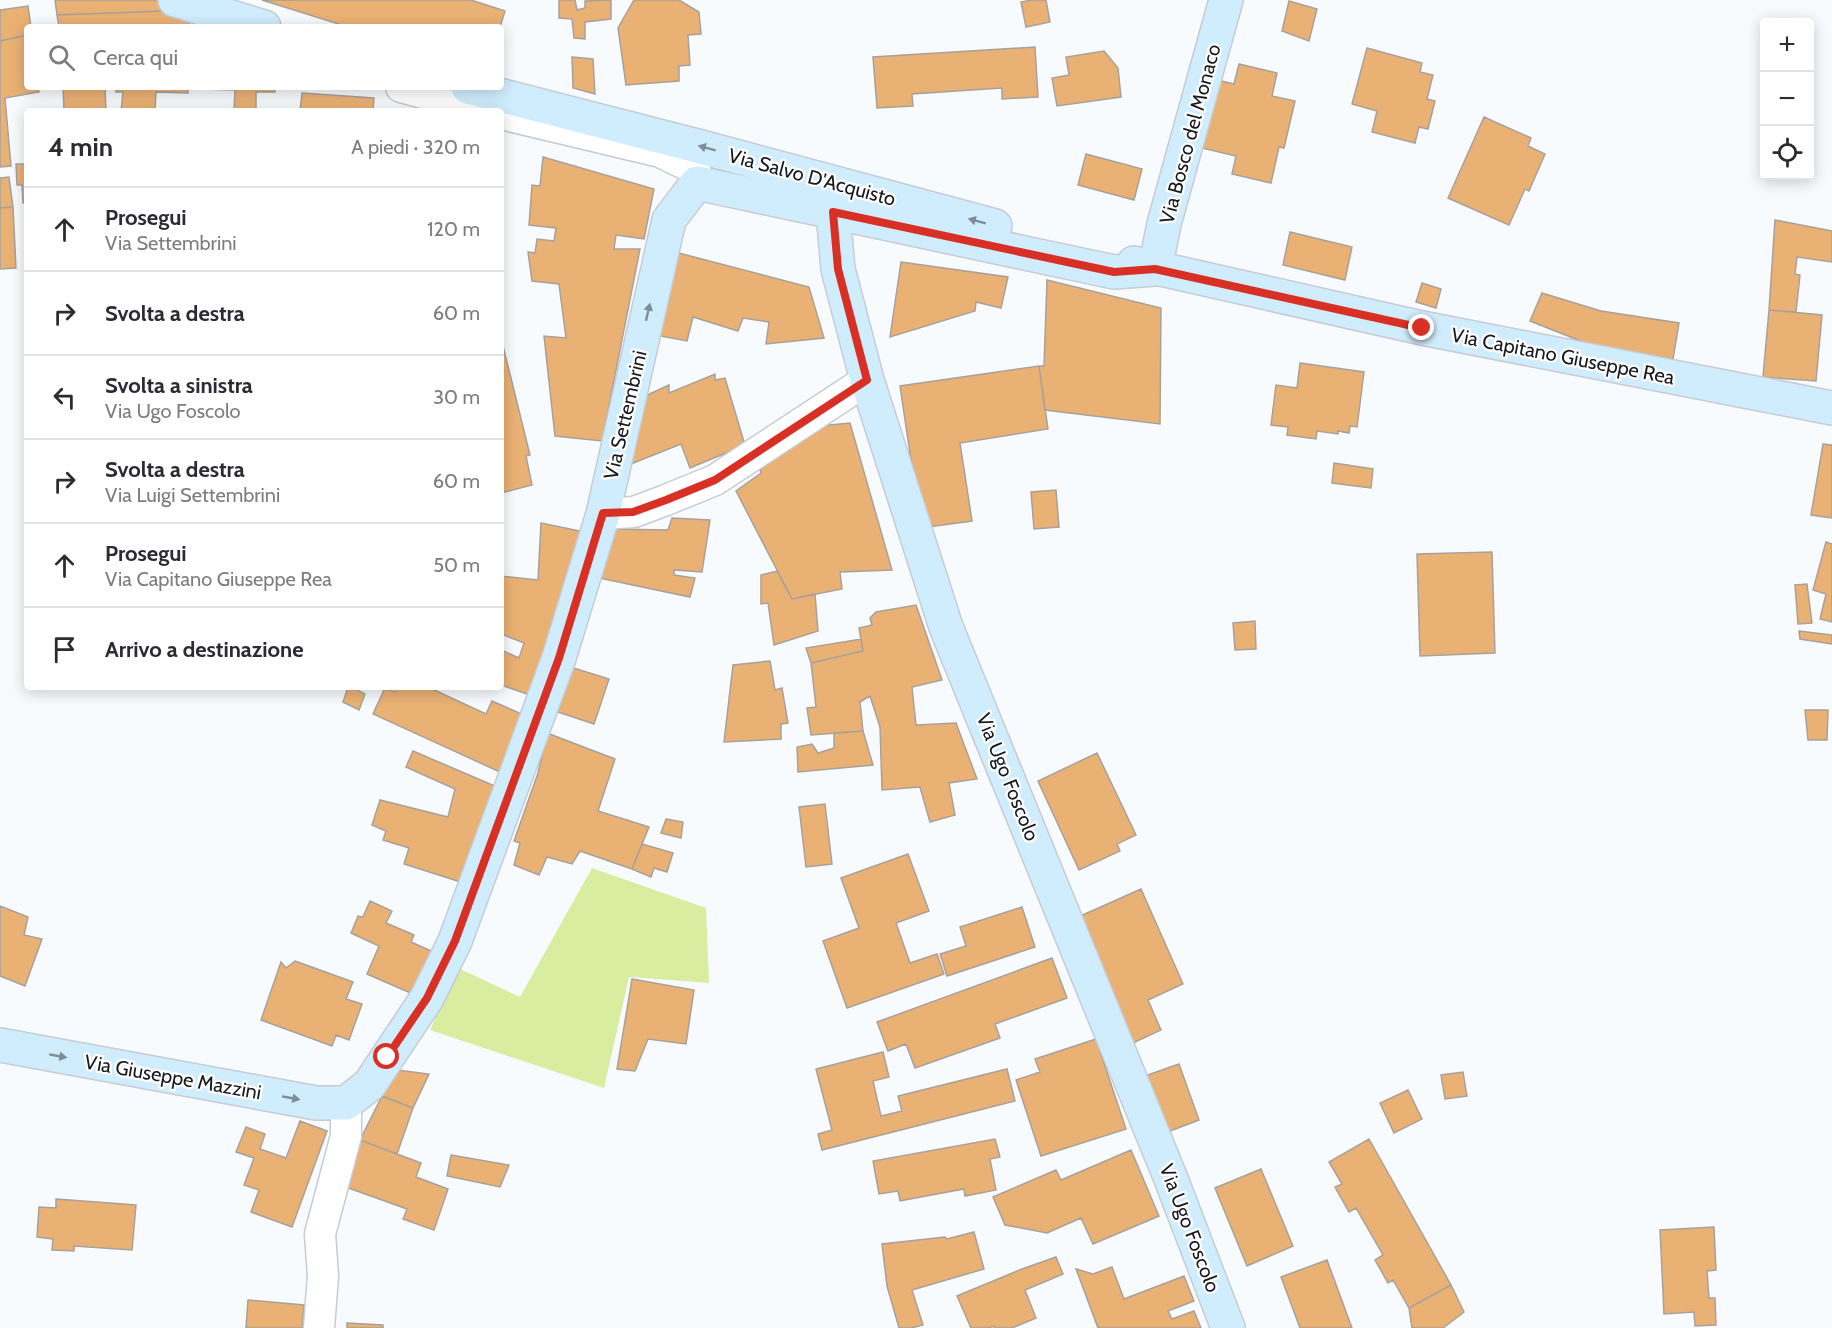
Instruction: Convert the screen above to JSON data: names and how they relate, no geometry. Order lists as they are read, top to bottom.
{
  "streets": {
    "street": [
      "Via Bosco del Monaco",
      "Via Salvo D'Acquisto",
      "Via Capitano Giuseppe Rea",
      "Via Settembrini",
      "Via Ugo Foscolo",
      "Via Giuseppe Mazzini"
    ]
  },
  "crossings": [
    ["Via Bosco del Monaco", "Via Salvo D'Acquisto"],
    ["Via Bosco del Monaco", "Via Capitano Giuseppe Rea"],
    ["Via Salvo D'Acquisto", "Via Capitano Giuseppe Rea"],
    ["Via Settembrini", "Via Giuseppe Mazzini"]
  ],
  "one_way": ["Via Giuseppe Mazzini"],
  "page": {
    "map_buttons": ["+", "−"],
    "search": "Cerca qui",
    "heading": ["4 min", "A piedi · 320 m"],
    "list": [
      ["Prosegui", "Via Settembrini", "120 m"],
      ["Svolta a destra", "60 m"],
      ["Svolta a sinistra", "Via Ugo Foscolo", "30 m"],
      ["Svolta a destra", "Via Luigi Settembrini", "60 m"],
      ["Prosegui", "Via Capitano Giuseppe Rea", "50 m"],
      "Arrivo a destinazione"
    ]
  }
}
